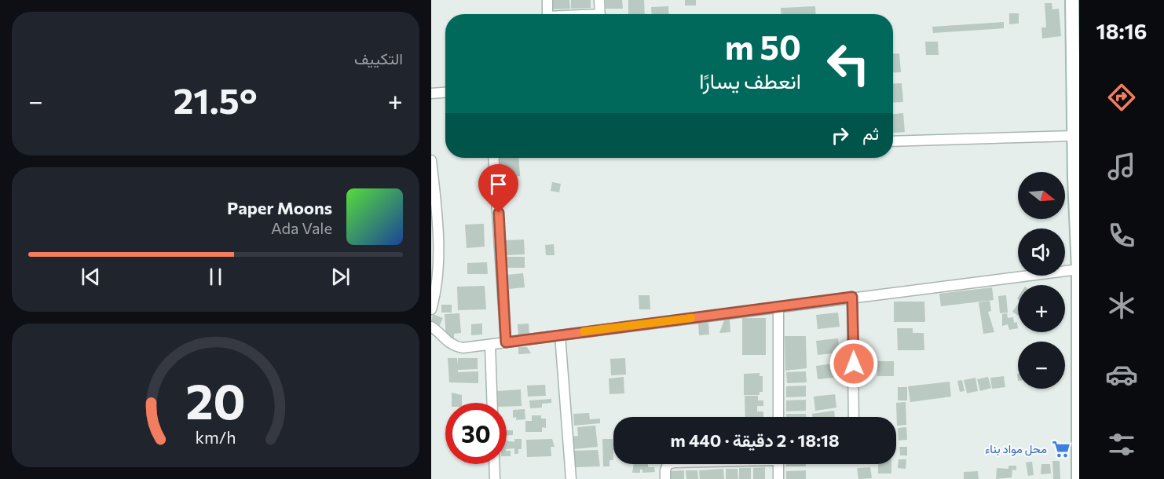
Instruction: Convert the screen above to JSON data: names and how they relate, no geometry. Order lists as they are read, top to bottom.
{
  "places": {
    "supermarket": ["محل مواد بناء"]
  },
  "north": "right",
  "page": {
    "tabs": "18:16",
    "tile": "التكييف",
    "turn": ["50 m", "انعطف يسارًا"],
    "heat": ["−", "21.5°", "+"],
    "then": "ثم",
    "map_buttons": ["+", "−"],
    "song": ["Paper Moons", "Ada Vale"],
    "limit": "30",
    "trip": "18:18 · 2 دقيقة · 440 m",
    "gauge": ["20", "km/h"]
  }
}
